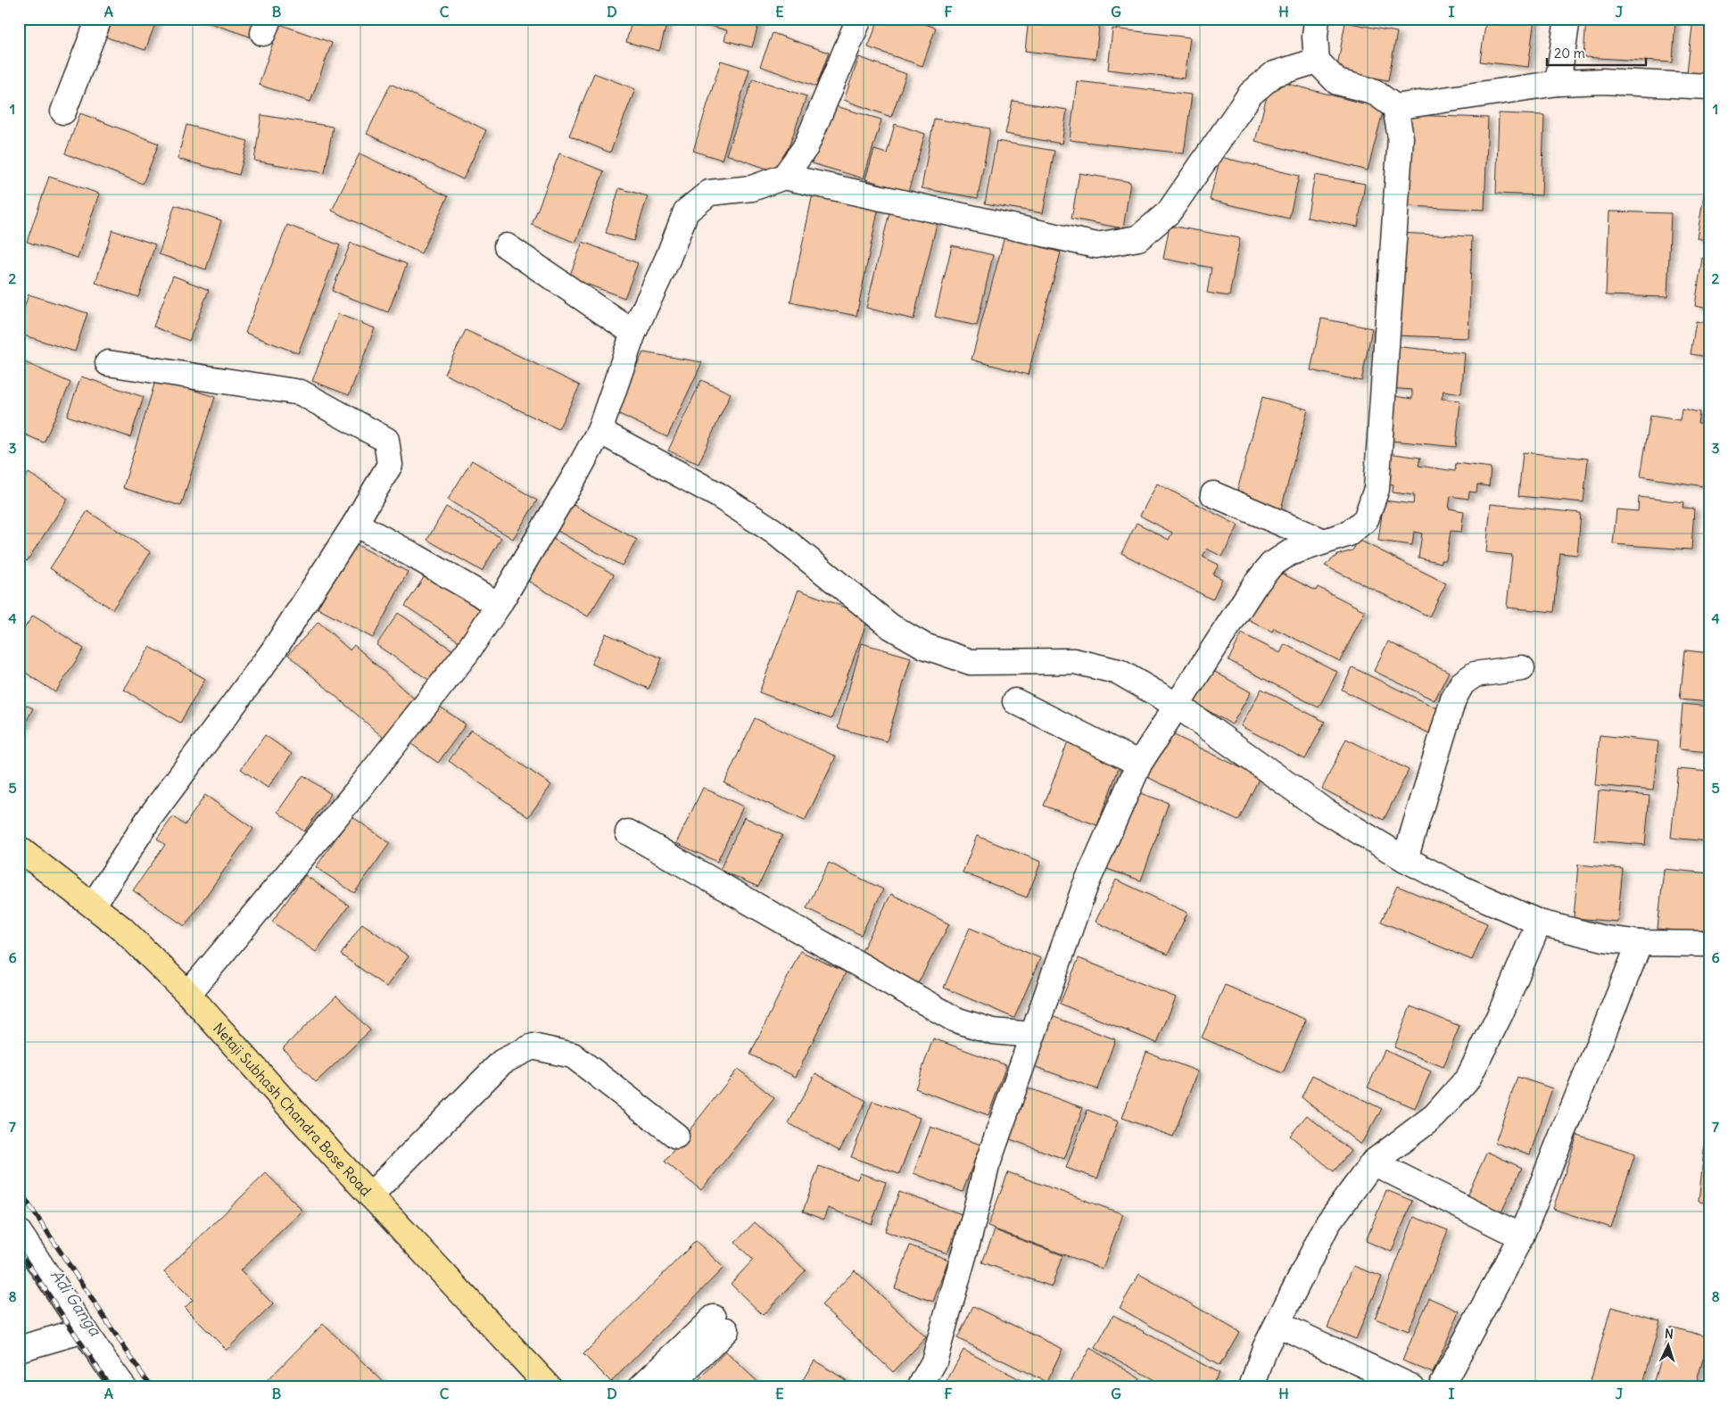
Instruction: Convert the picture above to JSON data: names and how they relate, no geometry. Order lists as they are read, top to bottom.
{
  "streets": {
    "main road": ["Netaji Subhash Chandra Bose Road"]
  },
  "water": ["Adi Ganga"],
  "scale_bar": "20 m",
  "north": "top",
  "grid": {
    "columns": [
      "A",
      "B",
      "C",
      "D",
      "E",
      "F",
      "G",
      "H",
      "I",
      "J"
    ],
    "rows": [
      "1",
      "2",
      "3",
      "4",
      "5",
      "6",
      "7",
      "8"
    ]
  }
}
